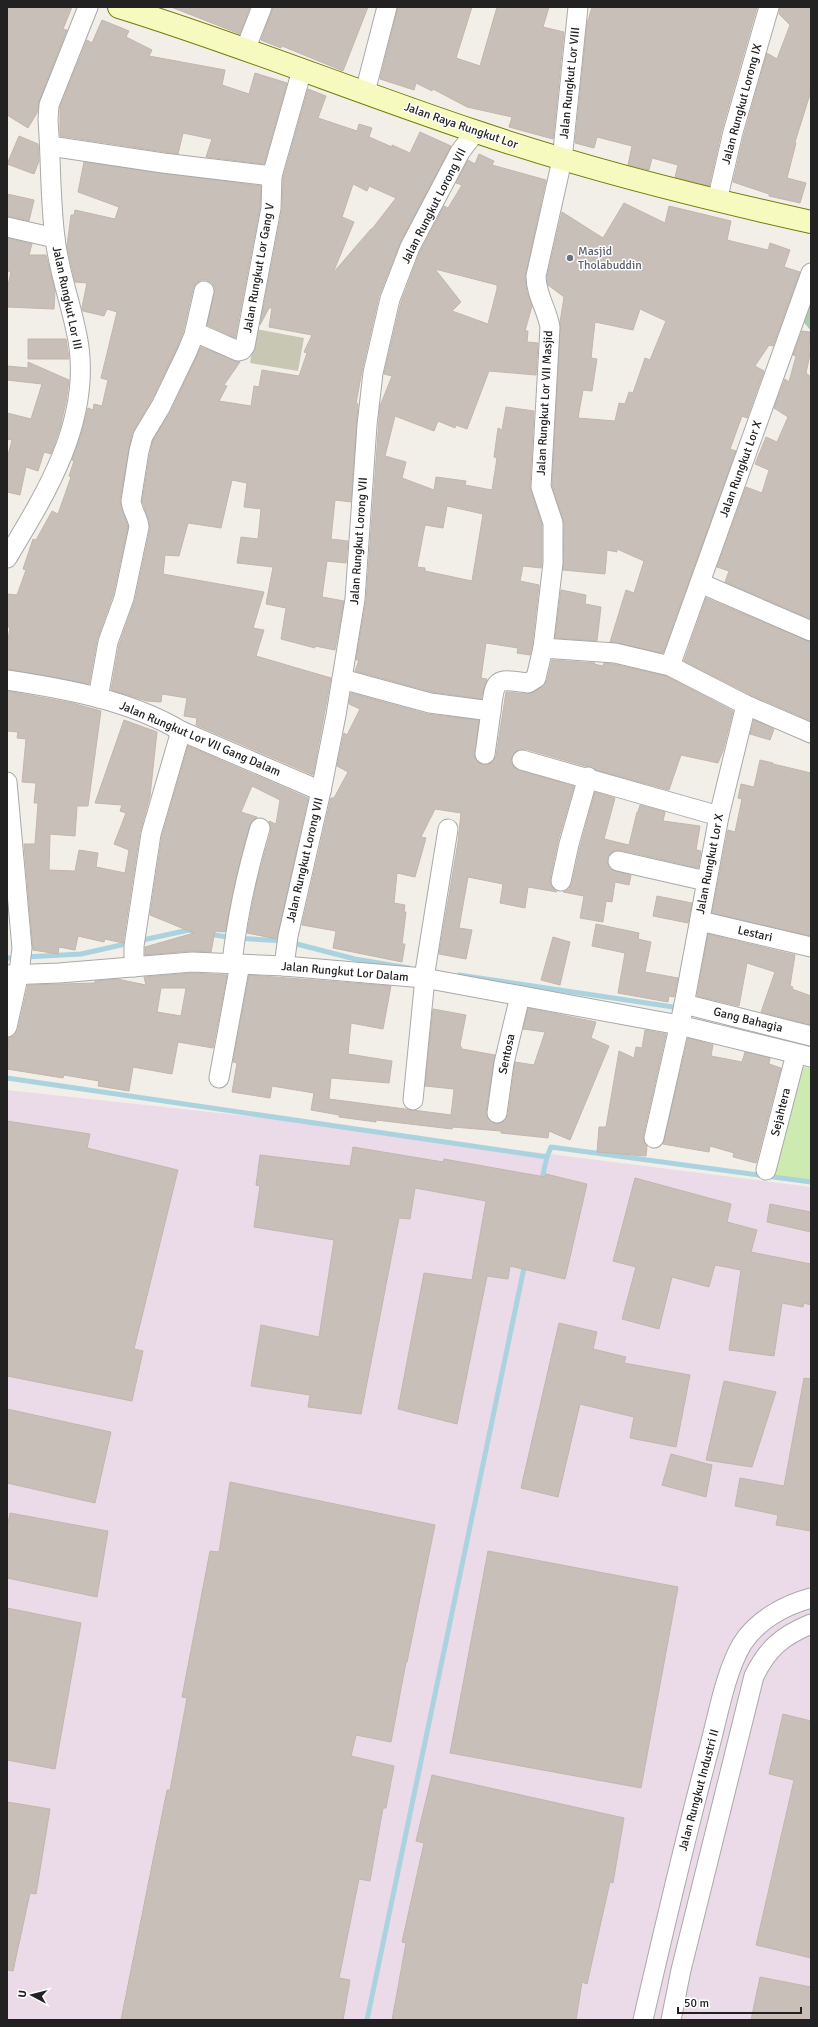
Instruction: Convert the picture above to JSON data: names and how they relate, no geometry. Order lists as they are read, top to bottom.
{
  "streets": {
    "main road": ["Jalan Raya Rungkut Lor"],
    "street": [
      "Jalan Rungkut Lor VIII",
      "Jalan Rungkut Lorong IX",
      "Jalan Rungkut Lorong VII",
      "Jalan Rungkut Lor Gang V",
      "Jalan Rungkut Lor III",
      "Jalan Rungkut Lor VII Masjid",
      "Jalan Rungkut Lor X",
      "Jalan Rungkut Lor VII Gang Dalam",
      "Lestari",
      "Jalan Rungkut Lor Dalam",
      "Gang Bahagia",
      "Sentosa",
      "Sejahtera",
      "Jalan Rungkut Industri II"
    ]
  },
  "crossings": [
    ["Jalan Rungkut Lor VIII", "Jalan Raya Rungkut Lor"],
    ["Jalan Rungkut Lor VIII", "Jalan Rungkut Lor VII Masjid"],
    ["Jalan Rungkut Lorong IX", "Jalan Raya Rungkut Lor"],
    ["Jalan Raya Rungkut Lor", "Jalan Rungkut Lorong VII"],
    ["Jalan Raya Rungkut Lor", "Jalan Rungkut Lor Gang V"],
    ["Jalan Raya Rungkut Lor", "Jalan Rungkut Lor VII Masjid"],
    ["Jalan Rungkut Lorong VII", "Jalan Rungkut Lor VII Gang Dalam"],
    ["Jalan Rungkut Lorong VII", "Jalan Rungkut Lor Dalam"],
    ["Jalan Rungkut Lor X", "Lestari"],
    ["Jalan Rungkut Lor X", "Jalan Rungkut Lor Dalam"],
    ["Jalan Rungkut Lor X", "Gang Bahagia"],
    ["Jalan Rungkut Lor Dalam", "Gang Bahagia"],
    ["Jalan Rungkut Lor Dalam", "Sentosa"]
  ],
  "places": ["Masjid Tholabuddin"],
  "scale_bar": "50 m",
  "north": "left"
}
